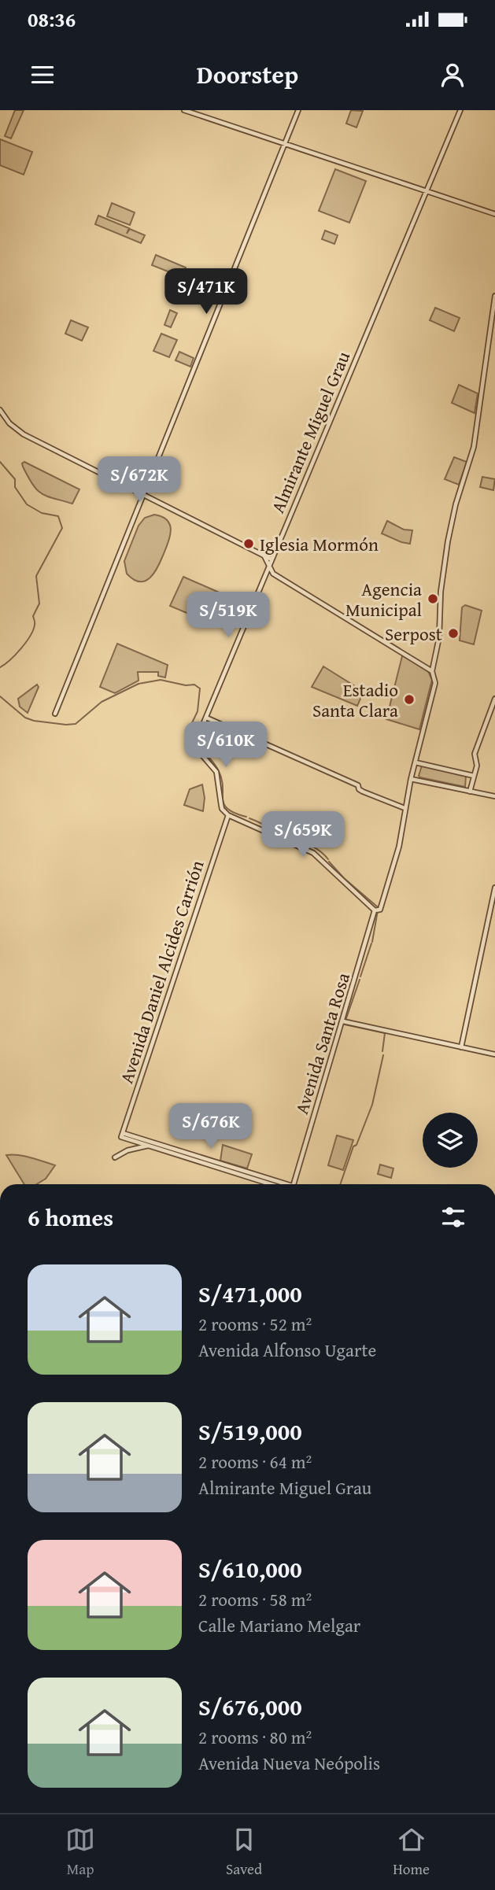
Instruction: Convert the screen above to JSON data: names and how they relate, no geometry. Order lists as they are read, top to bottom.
{
  "streets": {
    "street": ["Almirante Miguel Grau", "Avenida Daniel Alcides Carrión", "Avenida Santa Rosa"]
  },
  "crossings": [
    ["Almirante Miguel Grau", "Avenida Daniel Alcides Carrión"]
  ],
  "places": [
    "Iglesia Mormón",
    "Agencia Municipal",
    "Serpost",
    "Estadio Santa Clara"
  ],
  "page": {
    "status": "08:36",
    "header": "Doorstep",
    "price": [
      "S/471K",
      "S/672K",
      "S/519K",
      "S/610K",
      "S/659K",
      "S/676K"
    ],
    "heading": "6 homes",
    "list": [
      {
        "name": "S/471,000",
        "note": "2 rooms · 52 m² · Avenida Alfonso Ugarte"
      },
      {
        "name": "S/519,000",
        "note": "2 rooms · 64 m² · Almirante Miguel Grau"
      },
      {
        "name": "S/610,000",
        "note": "2 rooms · 58 m² · Calle Mariano Melgar"
      },
      {
        "name": "S/676,000",
        "note": "2 rooms · 80 m² · Avenida Nueva Neópolis"
      }
    ],
    "tabs": ["Map", "Saved", "Home"]
  }
}
